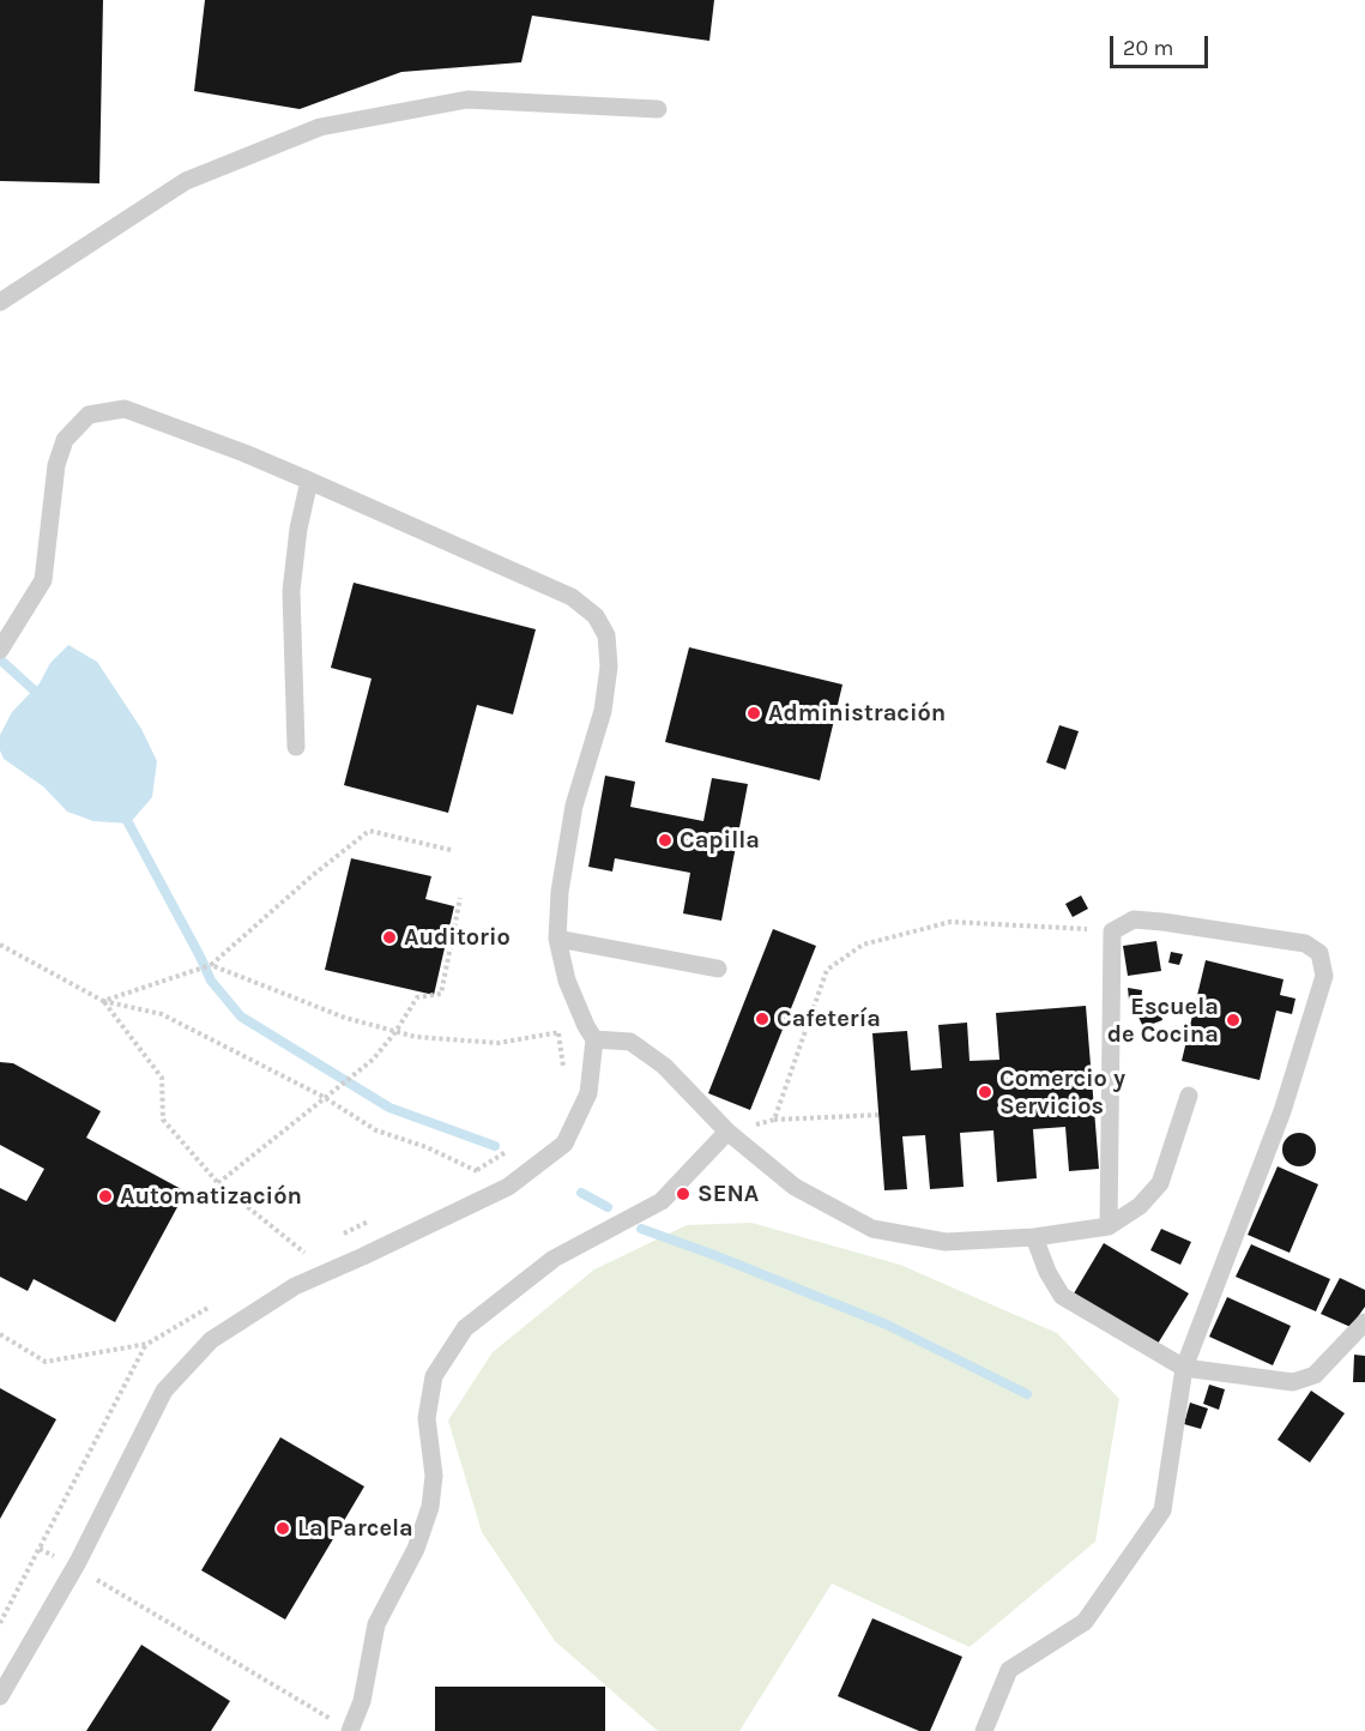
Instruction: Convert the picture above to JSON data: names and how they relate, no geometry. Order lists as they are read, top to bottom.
{
  "places": [
    "Administración",
    "Capilla",
    "Auditorio",
    "Cafetería",
    "Escuela de Cocina",
    "Comercio y Servicios",
    "SENA",
    "Automatización",
    "La Parcela"
  ],
  "scale_bar": "20 m"
}
